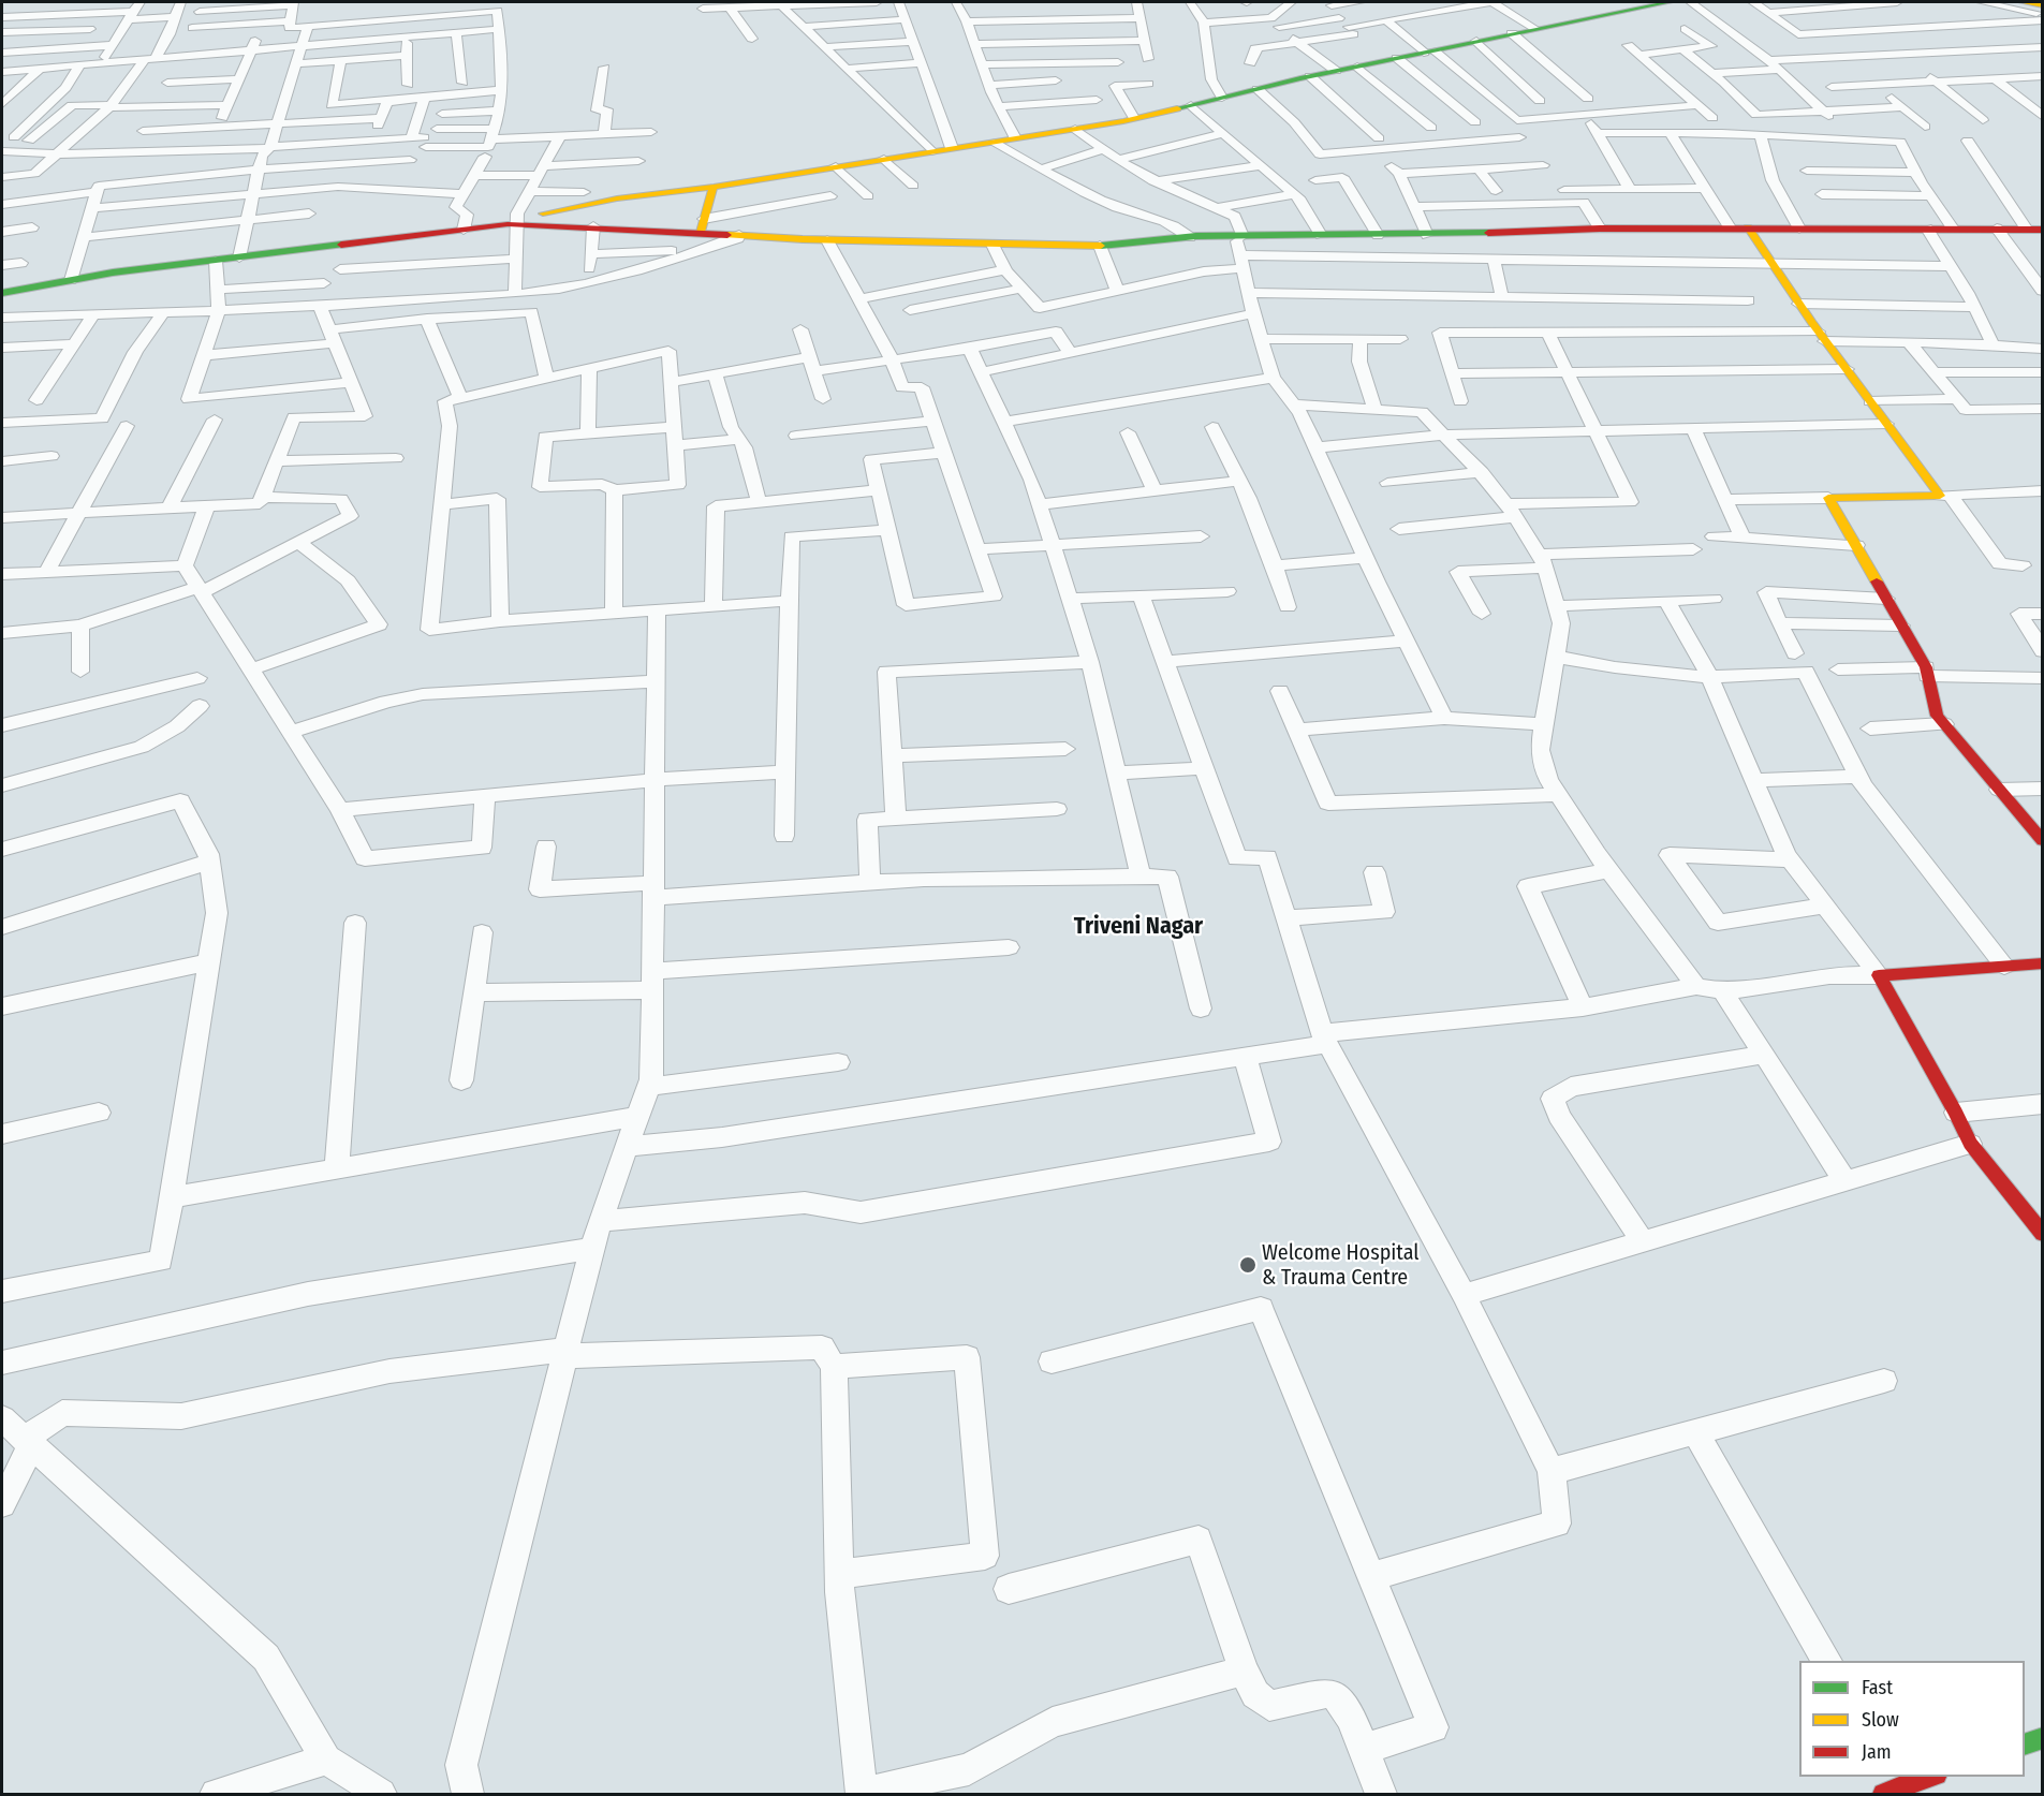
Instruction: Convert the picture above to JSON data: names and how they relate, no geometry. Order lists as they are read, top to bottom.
{
  "districts": ["Triveni Nagar"],
  "places": ["Welcome Hospital & Trauma Centre"],
  "legend": ["Fast", "Slow", "Jam"]
}
